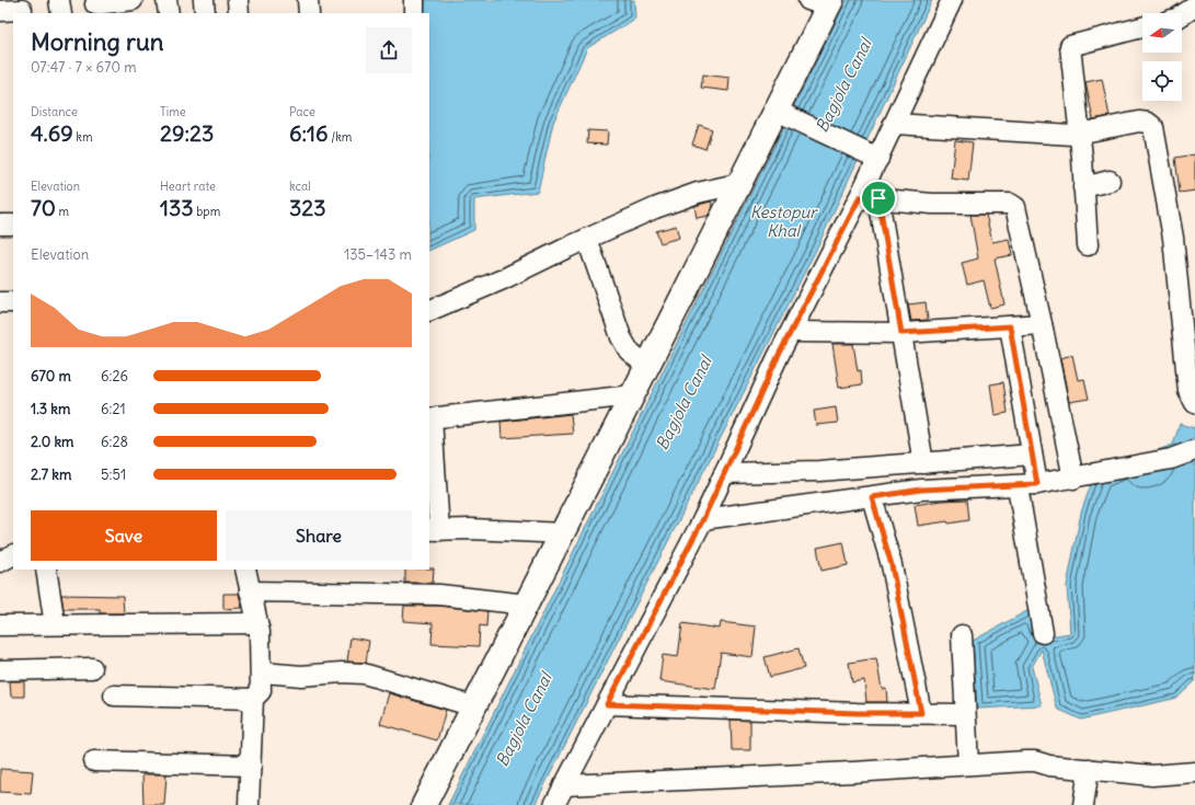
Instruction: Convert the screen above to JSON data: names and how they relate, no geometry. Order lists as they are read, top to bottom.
{
  "water": ["Bagjola Canal", "Kestopur Khal"],
  "north": "left",
  "page": {
    "heading": ["Morning run", "07:47 · 7 × 670 m"],
    "stats": [
      ["Distance", "4.69 km"],
      ["Time", "29:23"],
      ["Pace", "6:16 /km"],
      ["Elevation", "70 m"],
      ["Heart rate", "133 bpm"],
      ["kcal", "323"]
    ],
    "chart": ["Elevation", "135–143 m"],
    "list": [
      {
        "name": "670 m",
        "note": "6:26"
      },
      {
        "name": "1.3 km",
        "note": "6:21"
      },
      {
        "name": "2.0 km",
        "note": "6:28"
      },
      {
        "name": "2.7 km",
        "note": "5:51"
      }
    ],
    "buttons": ["Save", "Share"]
  }
}
